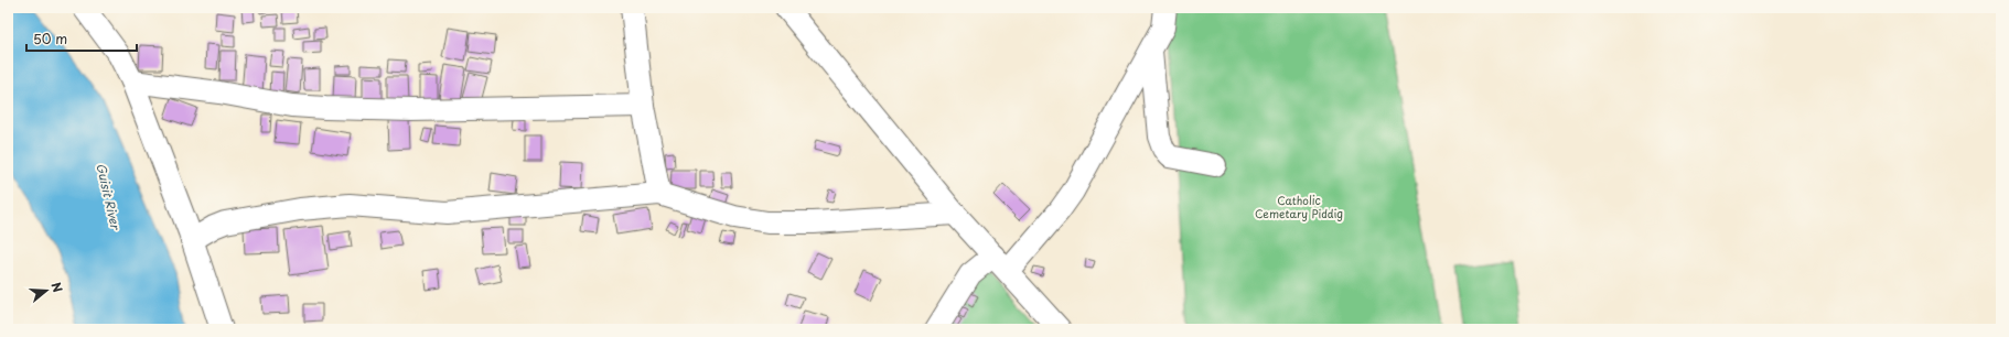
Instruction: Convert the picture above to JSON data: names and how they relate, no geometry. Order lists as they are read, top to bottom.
{
  "water": ["Guisit River"],
  "parks": ["Catholic Cemetary Piddig"],
  "scale_bar": "50 m",
  "north": "right"
}
